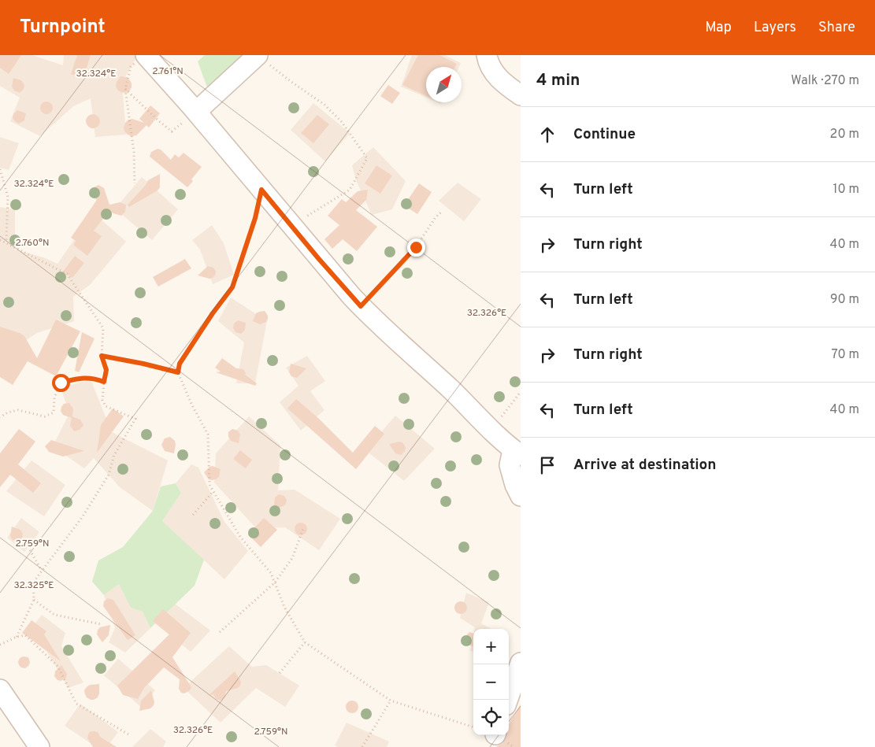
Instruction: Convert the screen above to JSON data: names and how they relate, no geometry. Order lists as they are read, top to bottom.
{
  "north": "top right",
  "page": {
    "header": "Turnpoint",
    "nav": ["Map", "Layers", "Share"],
    "heading": ["4 min", "Walk · 270 m"],
    "list": [
      ["Continue", "20 m"],
      ["Turn left", "10 m"],
      ["Turn right", "40 m"],
      ["Turn left", "90 m"],
      ["Turn right", "70 m"],
      ["Turn left", "40 m"],
      "Arrive at destination"
    ],
    "map_buttons": ["+", "−"]
  },
  "coordinates": [
    "2.761°N",
    "32.324°E",
    "2.760°N",
    "32.326°E",
    "2.759°N",
    "32.325°E"
  ]
}
